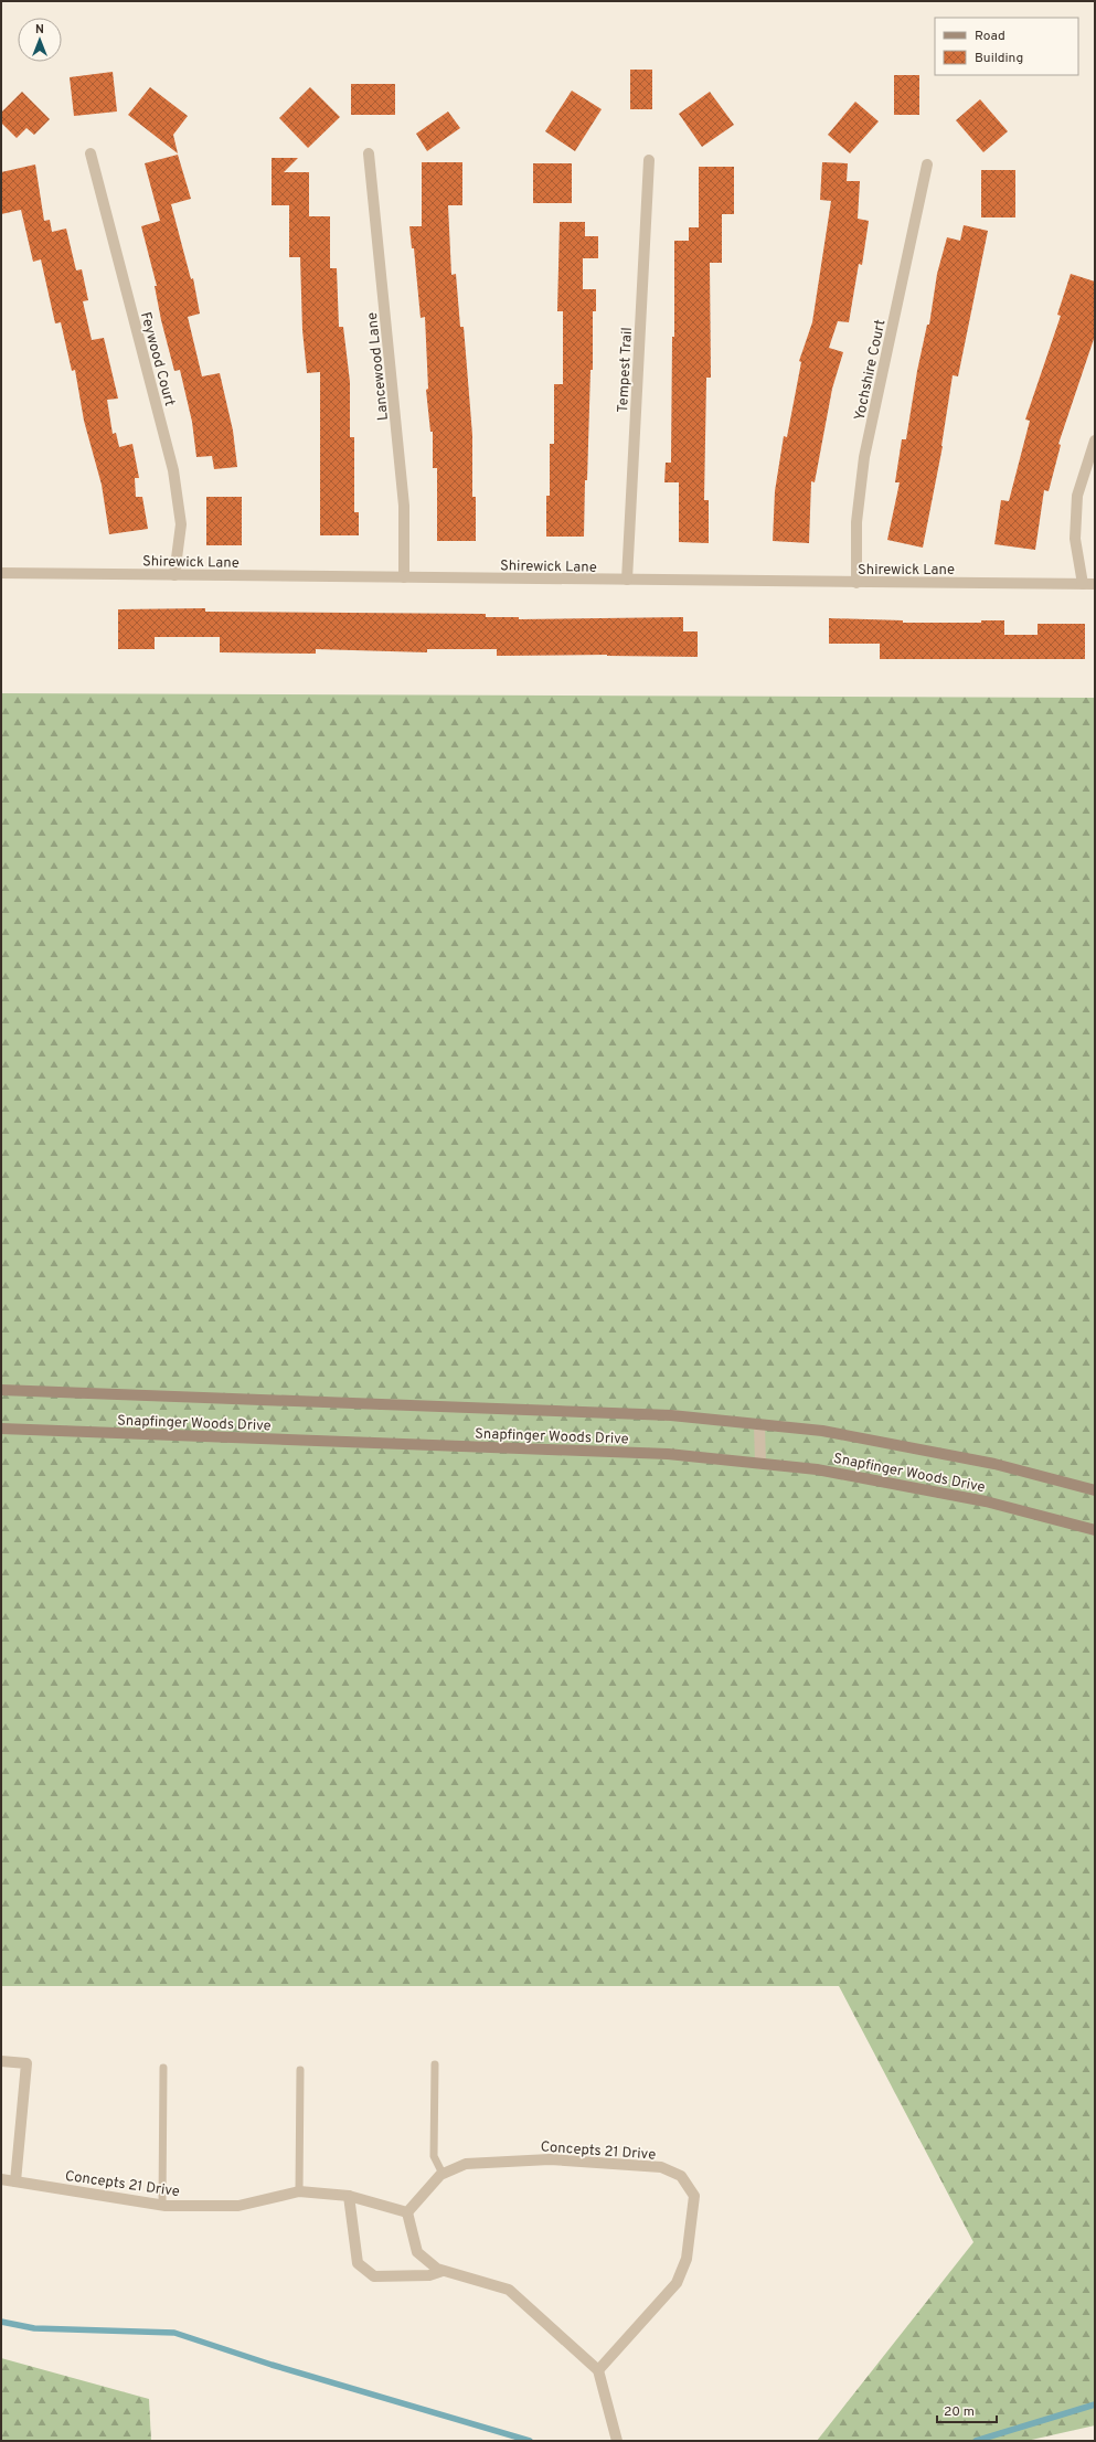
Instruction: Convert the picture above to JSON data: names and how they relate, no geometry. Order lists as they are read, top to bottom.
{
  "streets": {
    "main road": ["Snapfinger Woods Drive"],
    "street": [
      "Feywood Court",
      "Lancewood Lane",
      "Tempest Trail",
      "Yochshire Court",
      "Shirewick Lane",
      "Concepts 21 Drive"
    ]
  },
  "crossings": [
    ["Feywood Court", "Shirewick Lane"],
    ["Lancewood Lane", "Shirewick Lane"],
    ["Tempest Trail", "Shirewick Lane"],
    ["Yochshire Court", "Shirewick Lane"]
  ],
  "legend": ["Road", "Building"],
  "scale_bar": "20 m",
  "north": "top"
}
